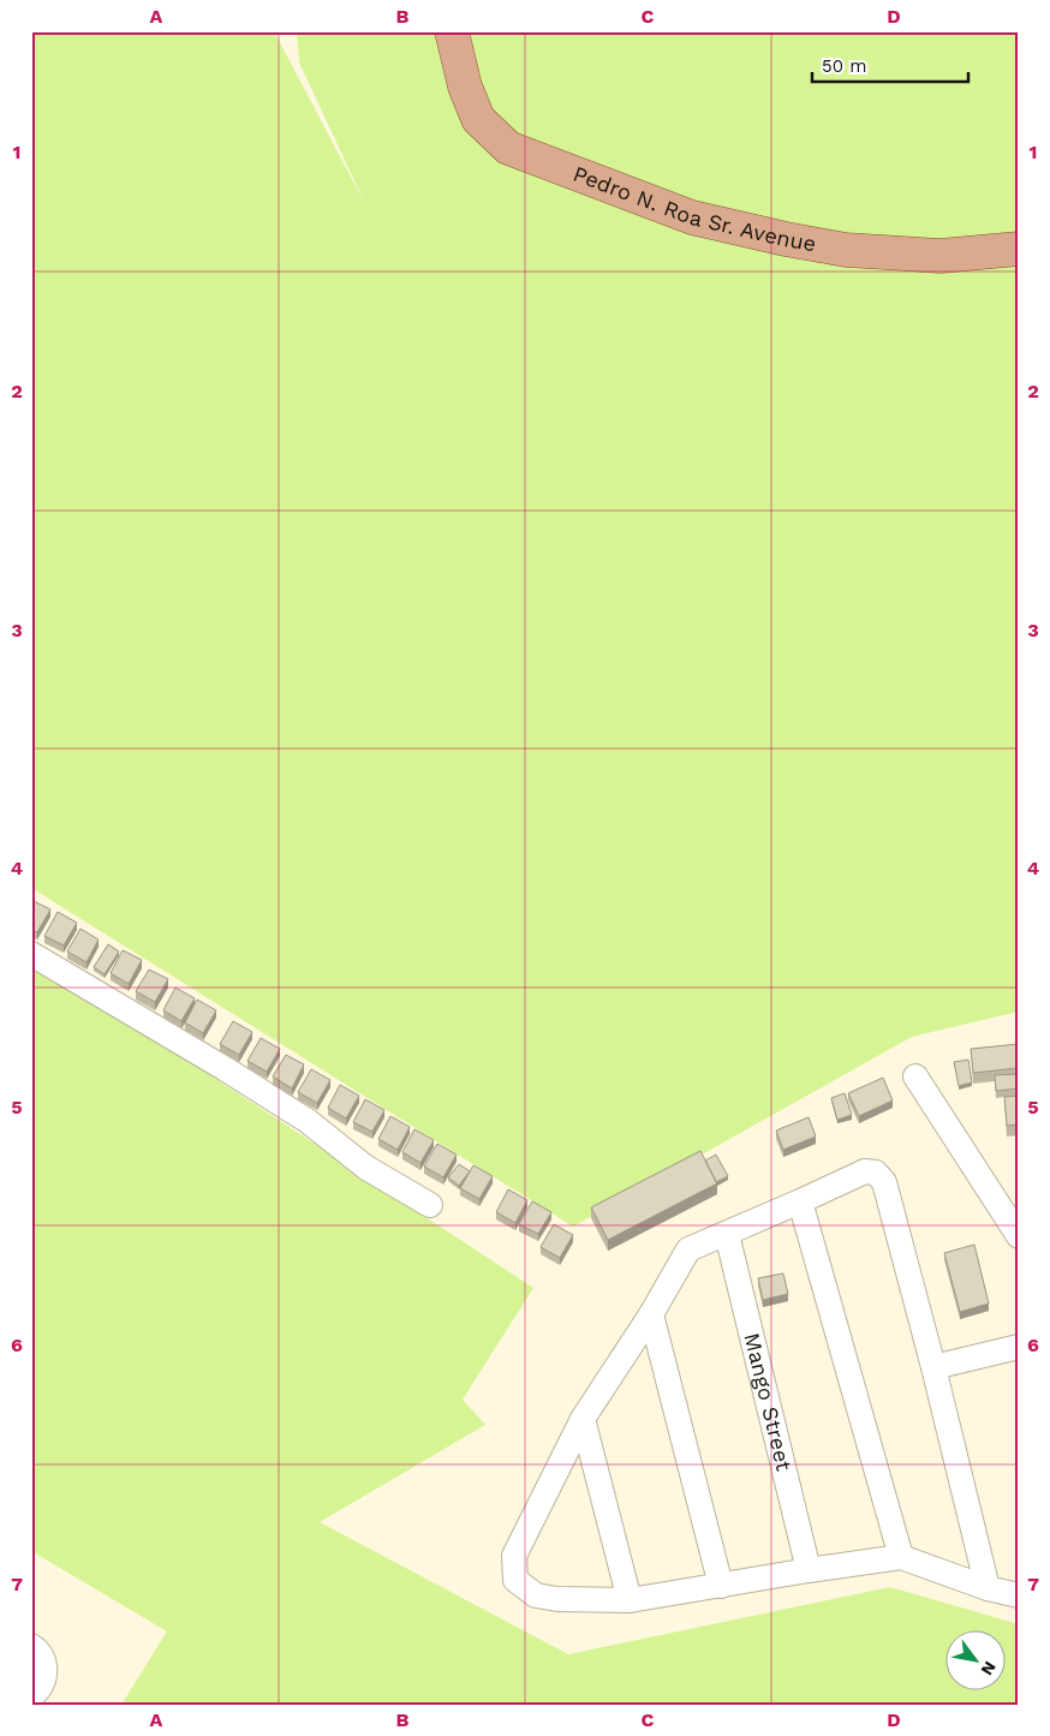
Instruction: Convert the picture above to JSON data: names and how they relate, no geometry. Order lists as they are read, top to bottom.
{
  "streets": {
    "main road": ["Pedro N. Roa Sr. Avenue"],
    "street": ["Mango Street"]
  },
  "scale_bar": "50 m",
  "north": "bottom right",
  "grid": {
    "columns": [
      "A",
      "B",
      "C",
      "D"
    ],
    "rows": [
      "1",
      "2",
      "3",
      "4",
      "5",
      "6",
      "7"
    ]
  }
}
